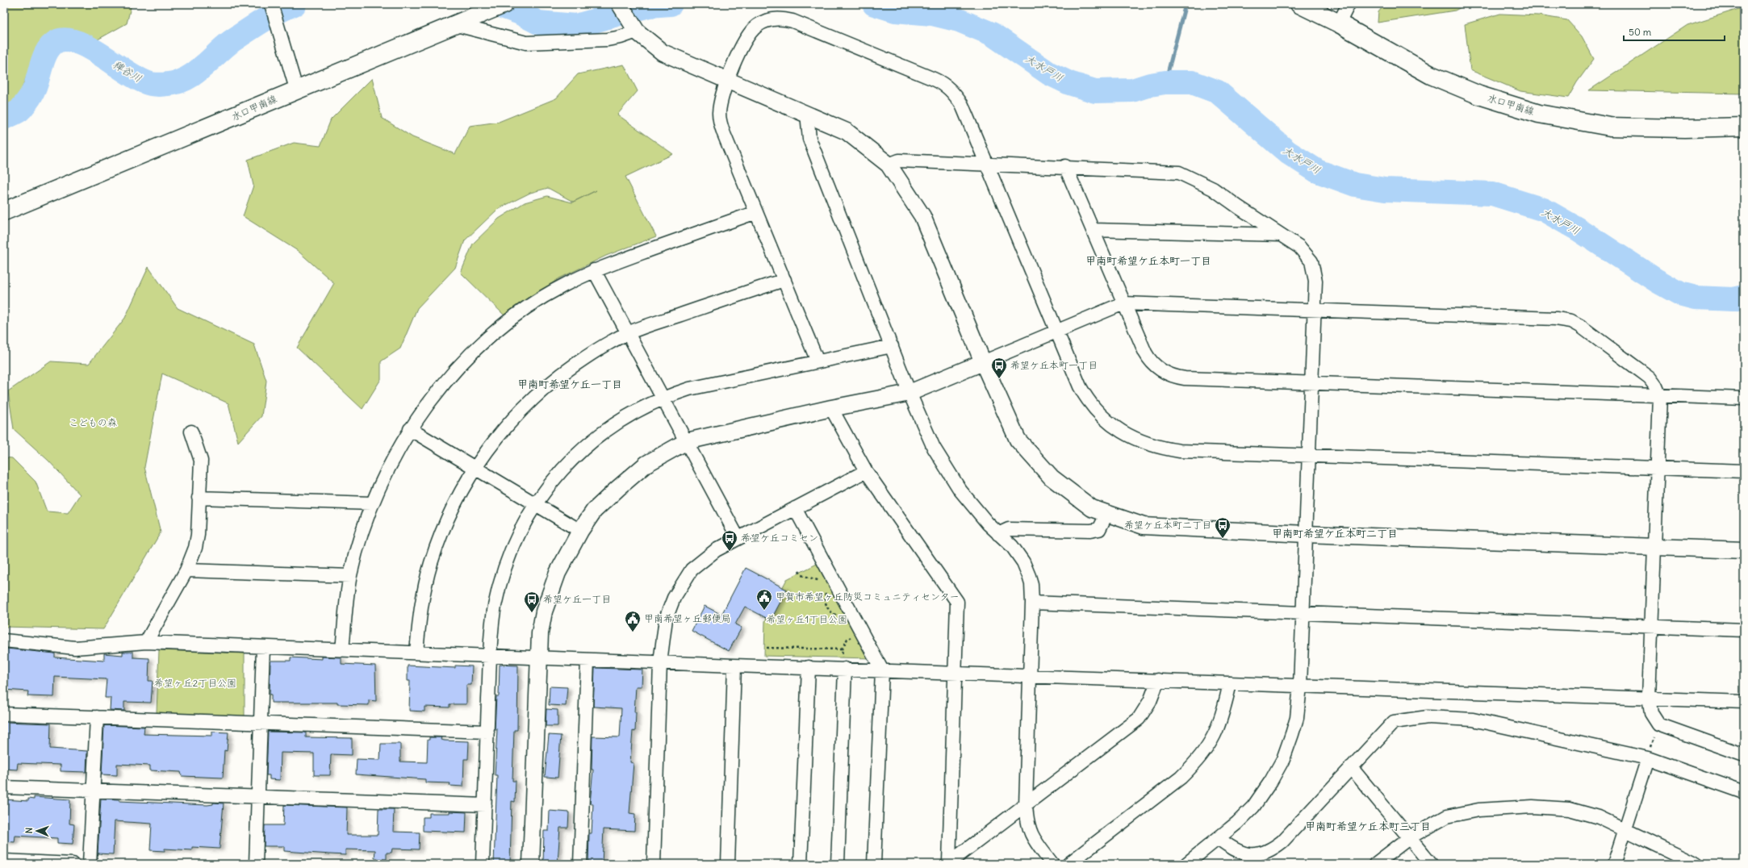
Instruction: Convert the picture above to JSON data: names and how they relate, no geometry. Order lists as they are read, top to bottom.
{
  "streets": {
    "main road": ["水口甲南線"]
  },
  "districts": [
    "甲南町希望ケ丘本町一丁目",
    "甲南町希望ケ丘一丁目",
    "甲南町希望ケ丘本町二丁目",
    "甲南町希望ケ丘本町三丁目"
  ],
  "water": ["大水戸川", "稗谷川"],
  "parks": ["こどもの森", "希望ヶ丘1丁目公園", "希望ヶ丘2丁目公園"],
  "places": {
    "bus stop": [
      "希望ケ丘本町一丁目",
      "希望ケ丘本町二丁目",
      "希望ケ丘コミセン",
      "希望ケ丘一丁目"
    ],
    "public building": ["甲賀市希望ヶ丘防災コミュニティセンター", "甲南希望ヶ丘郵便局"]
  },
  "scale_bar": "50 m",
  "north": "left"
}
